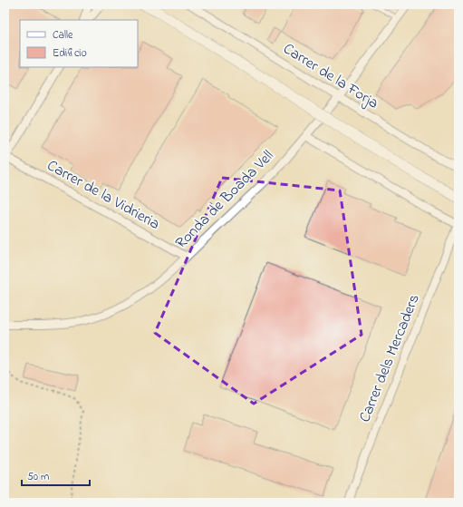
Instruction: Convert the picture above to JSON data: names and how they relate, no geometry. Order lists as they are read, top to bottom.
{
  "streets": {
    "street": [
      "Carrer de la Forja",
      "Carrer de la Vidrieria",
      "Ronda de Boada Vell",
      "Carrer dels Mercaders"
    ]
  },
  "crossings": [
    ["Carrer de la Forja", "Ronda de Boada Vell"],
    ["Carrer de la Vidrieria", "Ronda de Boada Vell"]
  ],
  "legend": ["Calle", "Edificio"],
  "scale_bar": "50 m"
}
